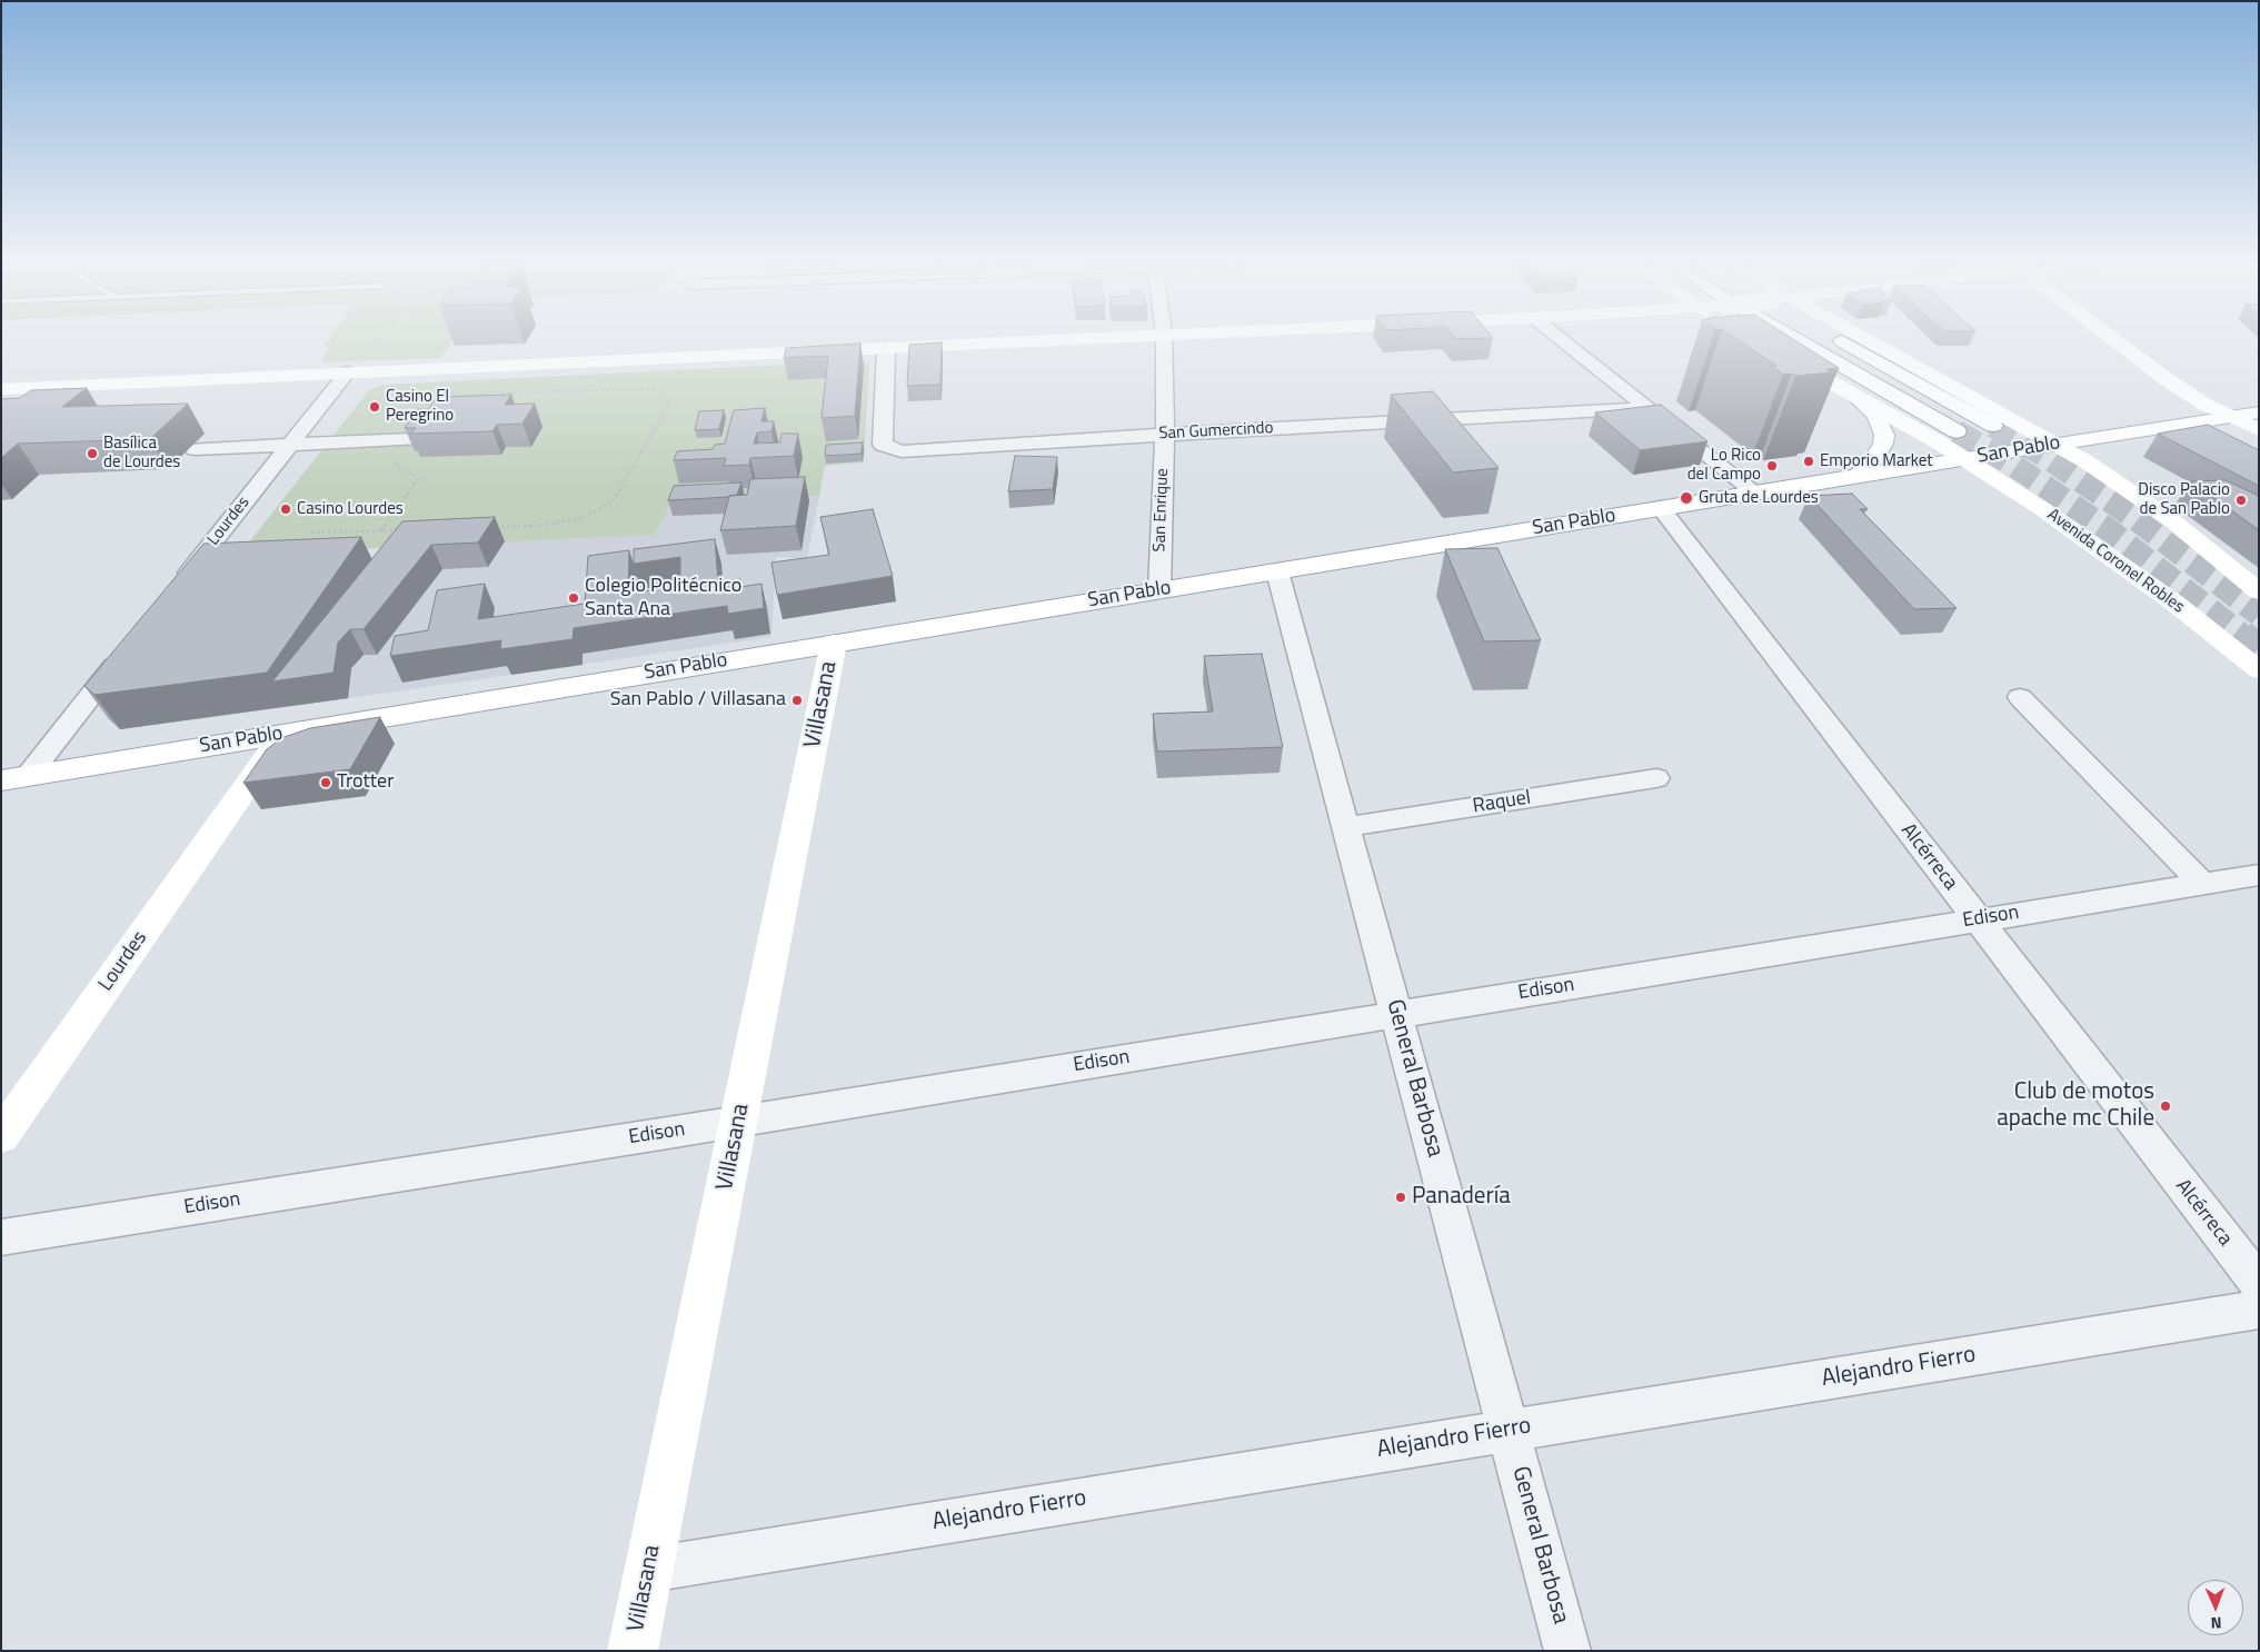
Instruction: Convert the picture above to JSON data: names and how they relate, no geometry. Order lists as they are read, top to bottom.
{
  "streets": {
    "main road": [
      "San Pablo",
      "Lourdes",
      "Avenida Coronel Robles",
      "Villasana"
    ],
    "street": [
      "San Gumercindo",
      "San Enrique",
      "Raquel",
      "Alcérreca",
      "Edison",
      "General Barbosa",
      "Alejandro Fierro"
    ]
  },
  "crossings": [
    ["San Gumercindo", "San Enrique"],
    ["San Pablo", "San Enrique"],
    ["San Pablo", "Lourdes"],
    ["San Pablo", "Avenida Coronel Robles"],
    ["San Pablo", "Villasana"],
    ["San Pablo", "Alcérreca"],
    ["San Pablo", "General Barbosa"],
    ["Villasana", "Edison"],
    ["Villasana", "Alejandro Fierro"],
    ["Raquel", "General Barbosa"],
    ["Alcérreca", "Edison"],
    ["Edison", "General Barbosa"],
    ["General Barbosa", "Alejandro Fierro"]
  ],
  "places": [
    "Casino El Peregrino",
    "Basílica de Lourdes",
    "Emporio Market",
    "Lo Rico del Campo",
    "Gruta de Lourdes",
    "Disco Palacio de San Pablo",
    "Casino Lourdes",
    "Colegio Politécnico Santa Ana",
    "San Pablo / Villasana",
    "Trotter",
    "Club de motos apache mc Chile",
    "Panadería"
  ],
  "north": "bottom"
}
